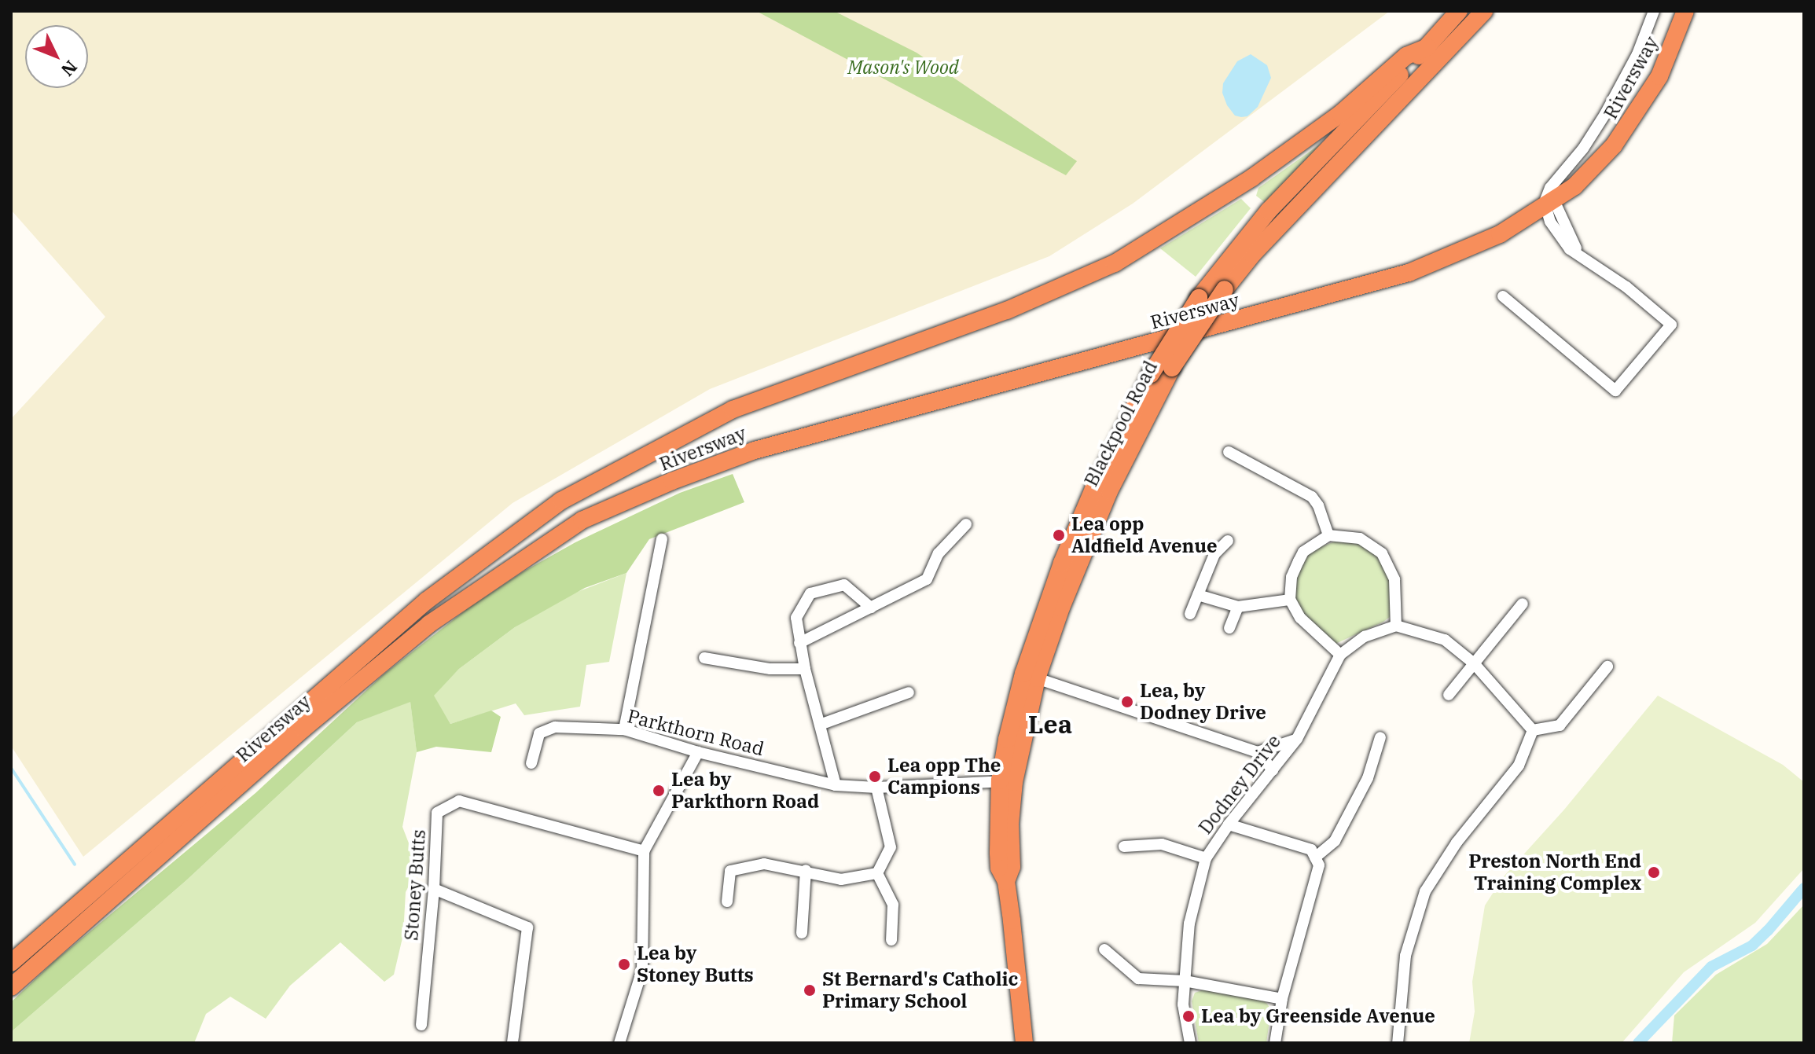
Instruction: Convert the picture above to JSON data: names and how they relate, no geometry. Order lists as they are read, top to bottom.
{
  "streets": {
    "highway": ["Riversway", "Blackpool Road"],
    "street": ["Parkthorn Road", "Dodney Drive", "Stoney Butts"]
  },
  "crossings": [
    ["Riversway", "Blackpool Road"],
    ["Blackpool Road", "Parkthorn Road"]
  ],
  "districts": ["Lea"],
  "parks": ["Mason's Wood"],
  "places": [
    "Lea opp Aldfield Avenue",
    "Lea, by Dodney Drive",
    "Lea opp The Campions",
    "Lea by Parkthorn Road",
    "Preston North End Training Complex",
    "Lea by Stoney Butts",
    "St Bernard's Catholic Primary School",
    "Lea by Greenside Avenue"
  ],
  "north": "bottom right"
}
